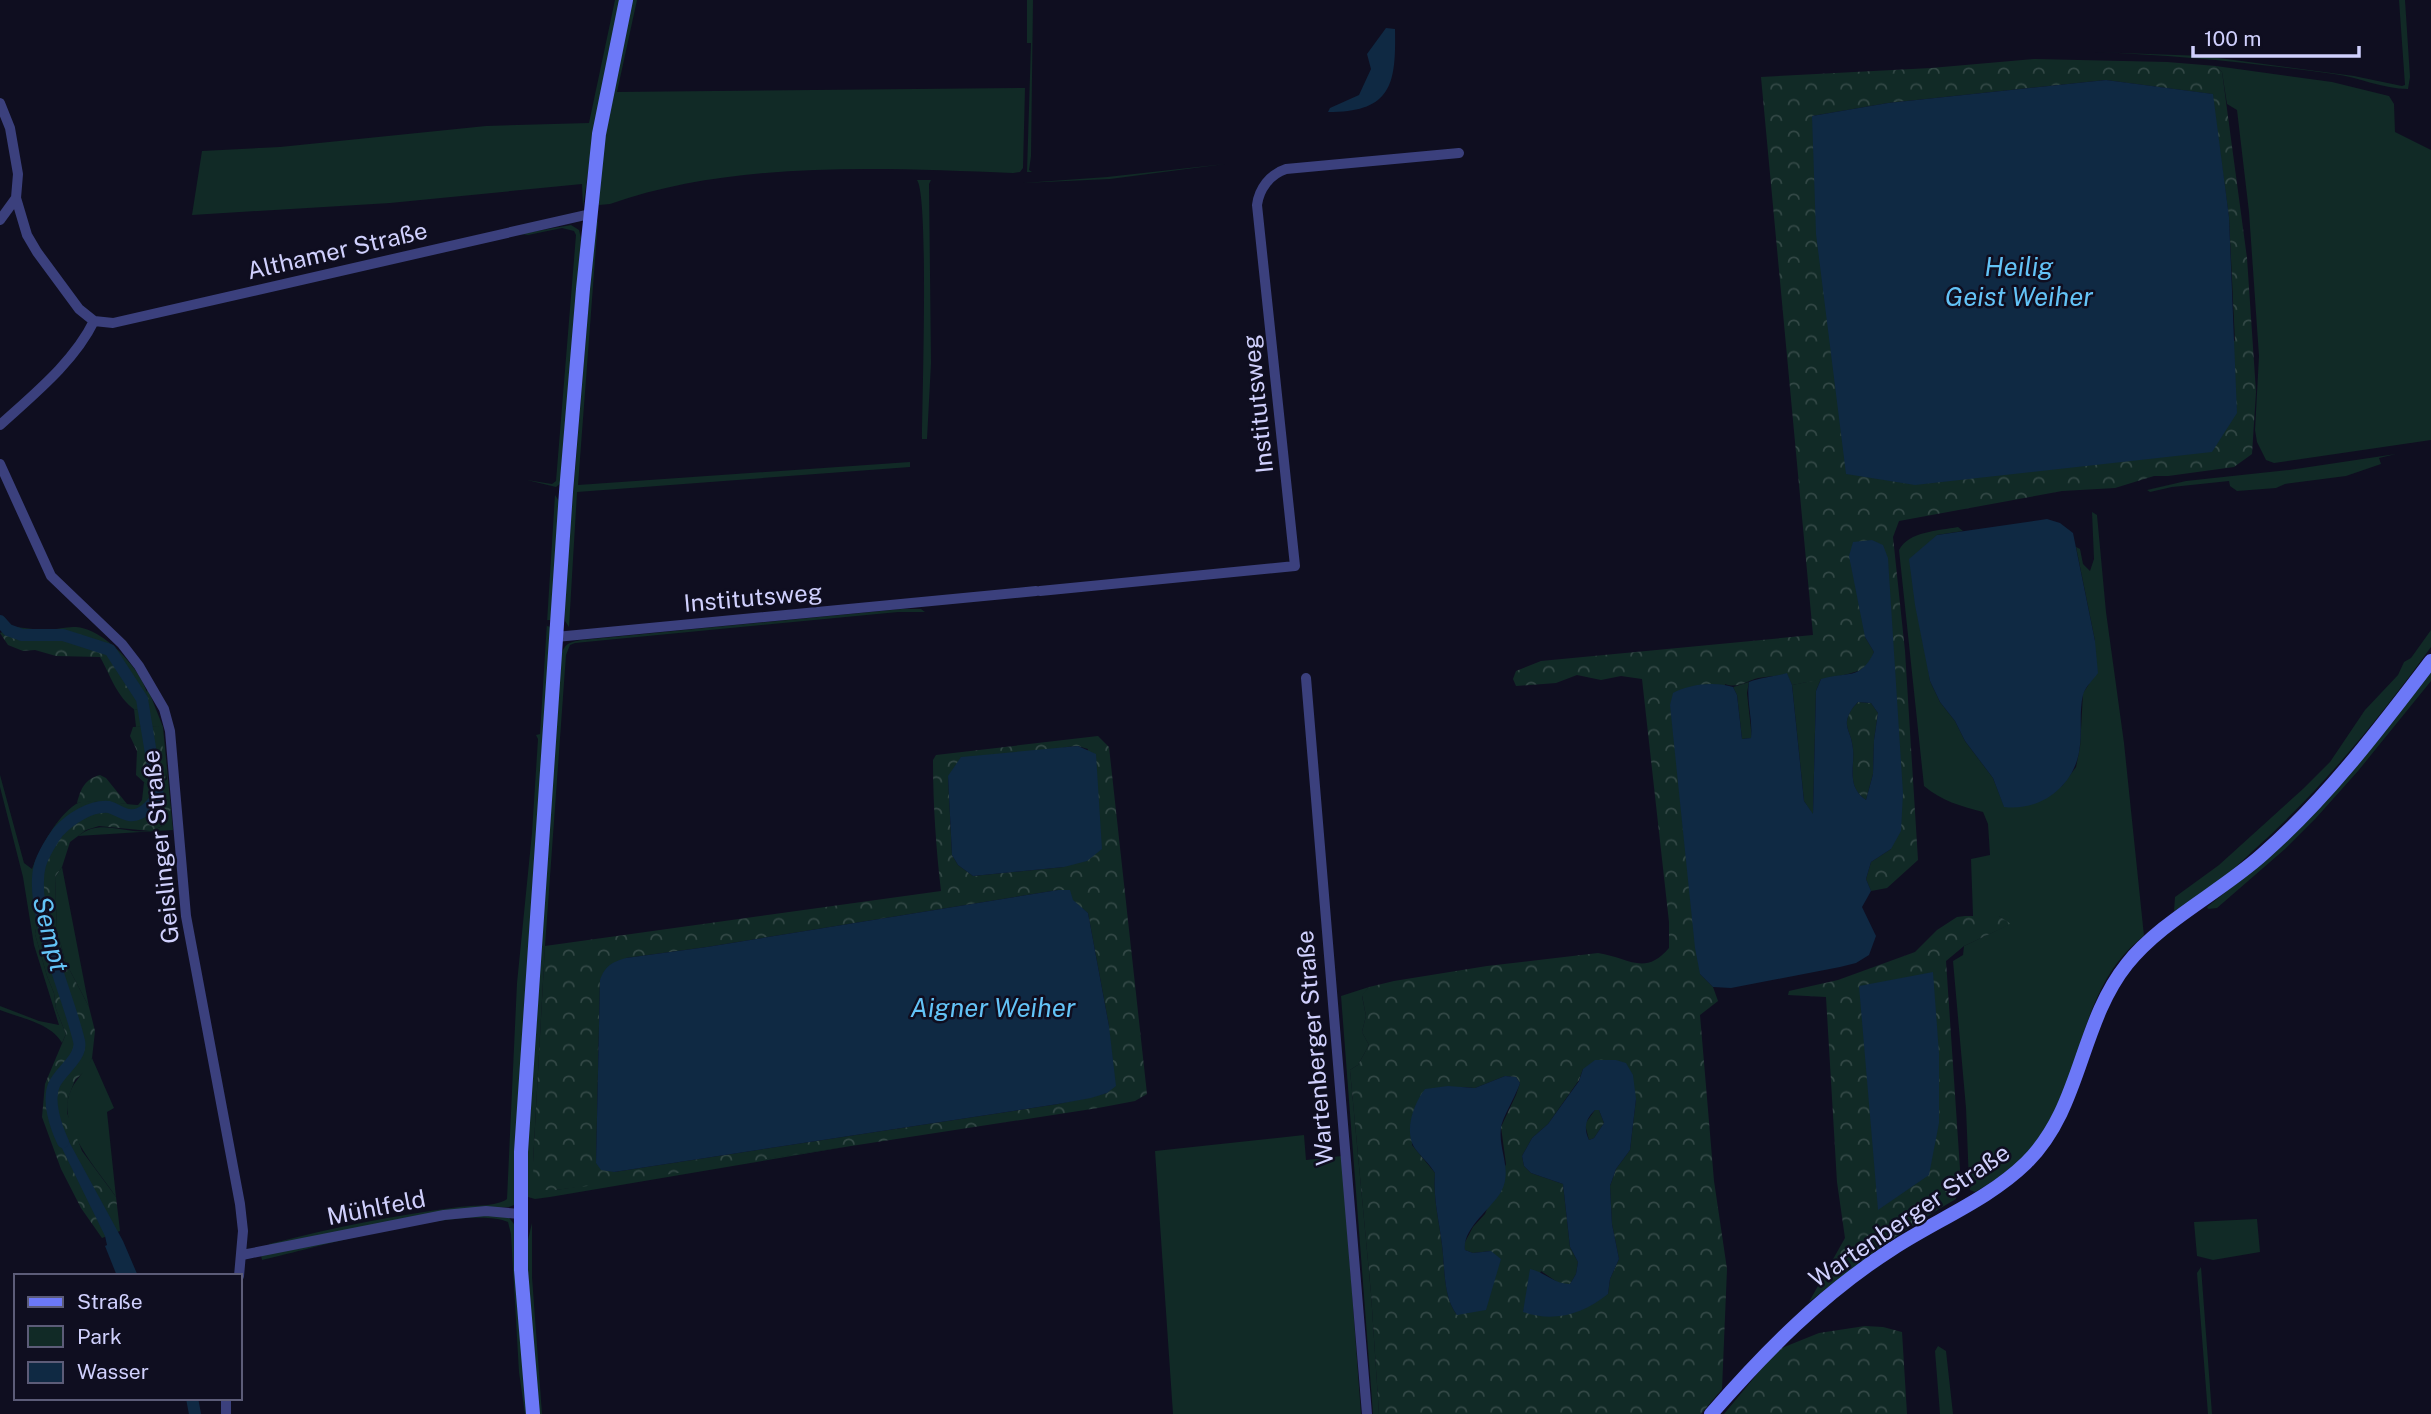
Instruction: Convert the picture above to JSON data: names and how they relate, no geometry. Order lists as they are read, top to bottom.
{
  "streets": {
    "main road": ["Wartenberger Straße"],
    "street": [
      "Althamer Straße",
      "Institutsweg",
      "Geislinger Straße",
      "Mühlfeld"
    ]
  },
  "crossings": [
    ["Geislinger Straße", "Mühlfeld"]
  ],
  "water": ["Heilig Geist Weiher", "Sempt", "Aigner Weiher"],
  "legend": ["Straße", "Park", "Wasser"],
  "scale_bar": "100 m"
}
